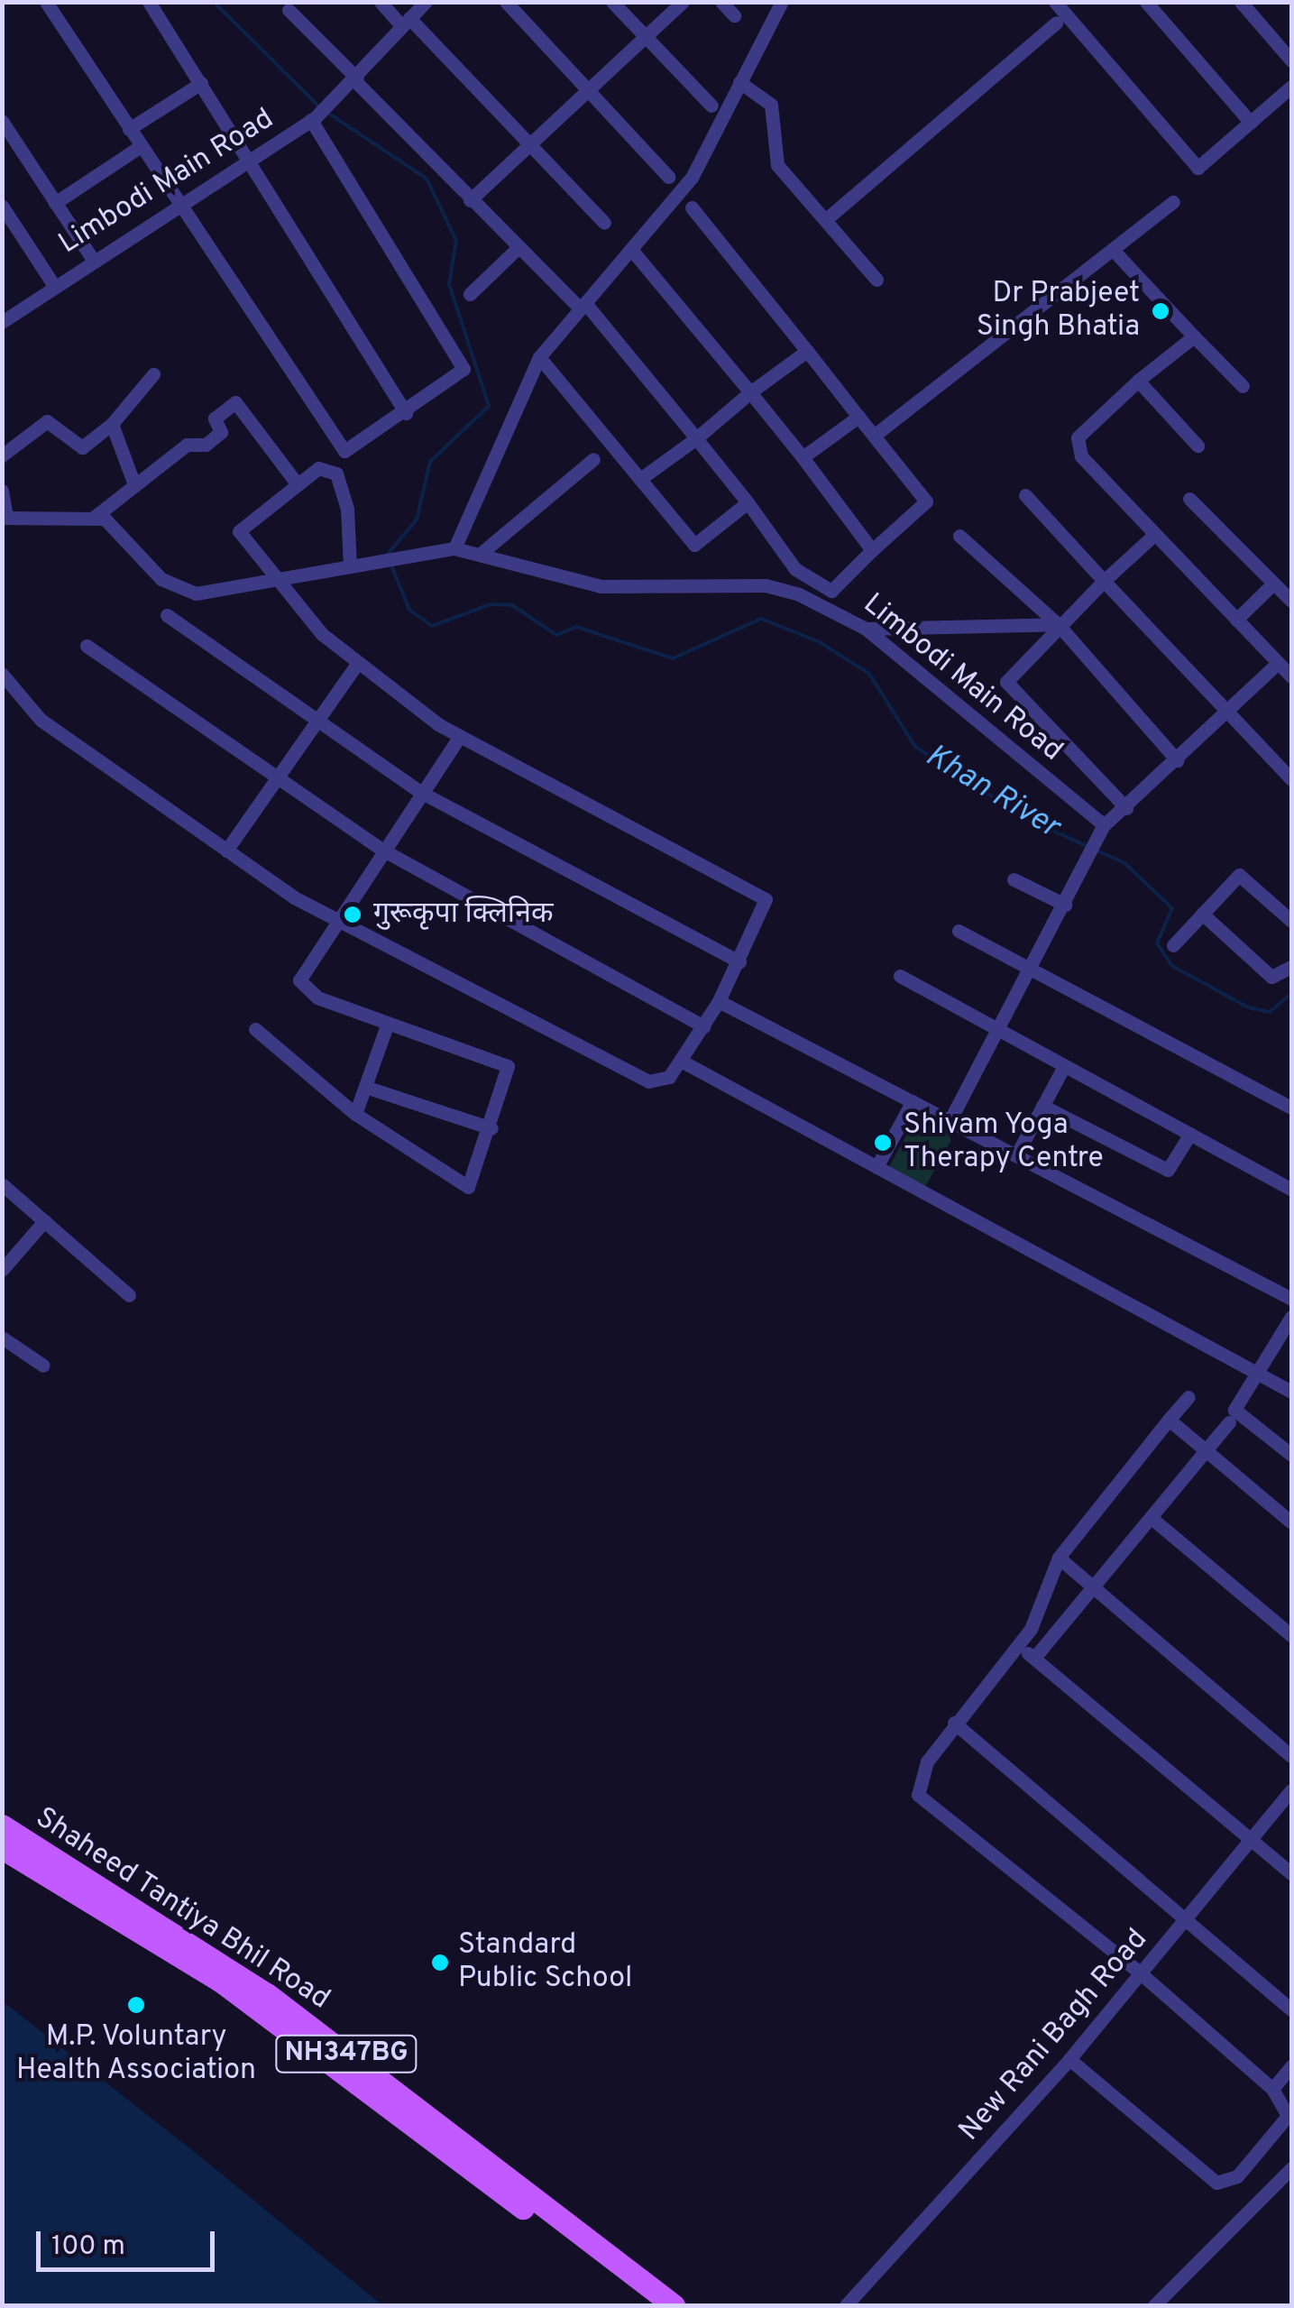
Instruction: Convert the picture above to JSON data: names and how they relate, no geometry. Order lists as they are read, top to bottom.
{
  "streets": {
    "main road": ["Shaheed Tantiya Bhil Road", "NH347BG"],
    "street": ["Limbodi Main Road", "New Rani Bagh Road"]
  },
  "water": ["Khan River"],
  "places": [
    "Dr Prabjeet Singh Bhatia",
    "गुरूकृपा क्लिनिक",
    "Shivam Yoga Therapy Centre",
    "Standard Public School",
    "M.P. Voluntary Health Association"
  ],
  "scale_bar": "100 m"
}
